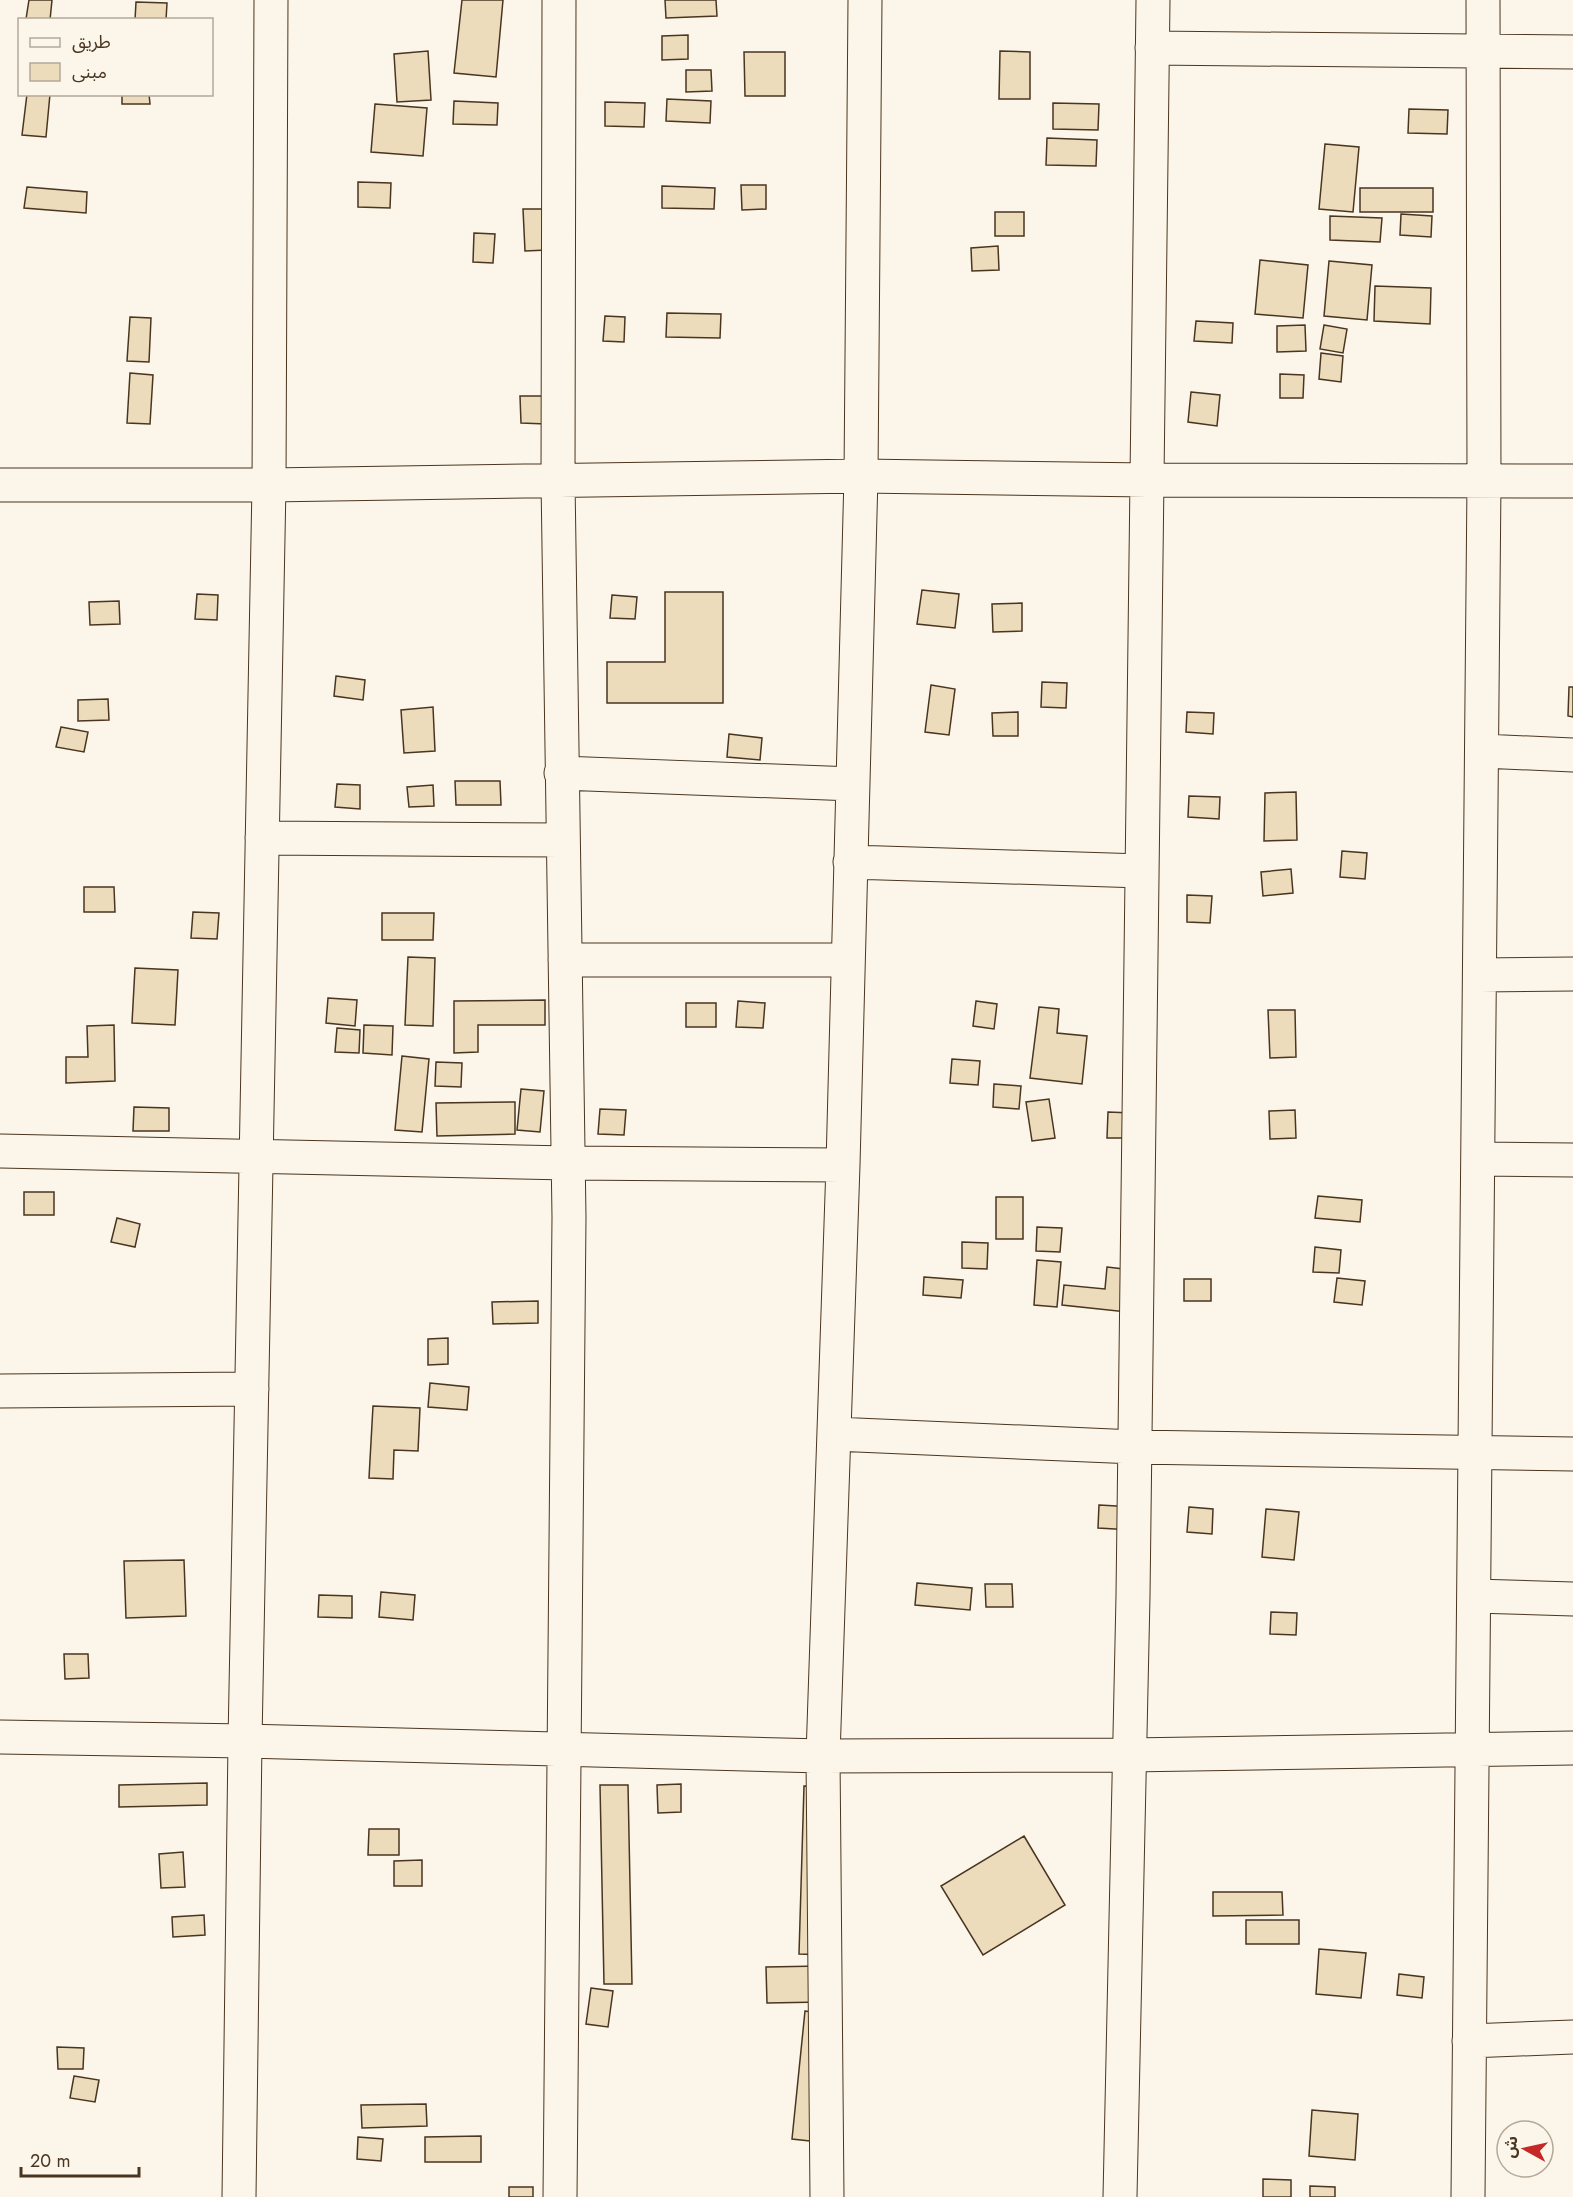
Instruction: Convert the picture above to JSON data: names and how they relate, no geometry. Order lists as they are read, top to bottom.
{
  "legend": ["طريق", "مبنى"],
  "scale_bar": "20 m",
  "north": "left"
}
